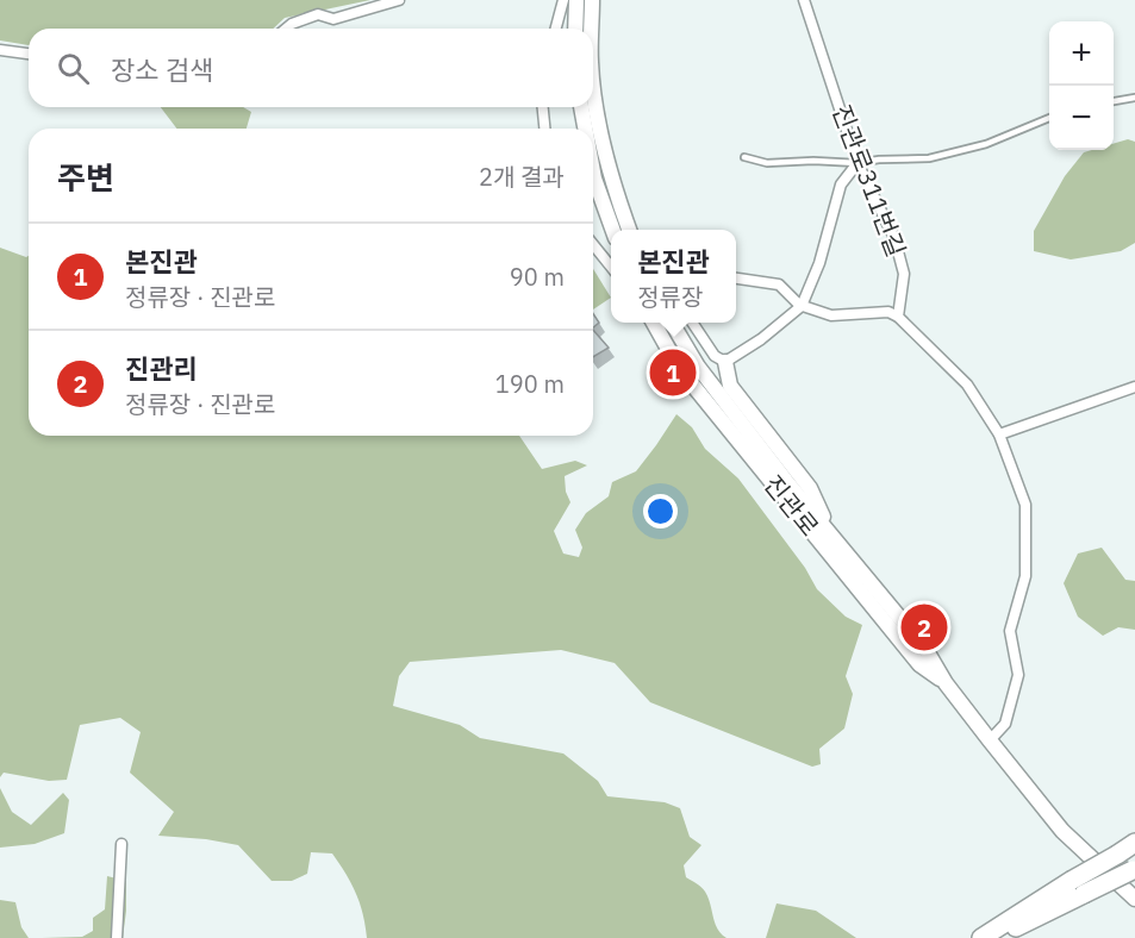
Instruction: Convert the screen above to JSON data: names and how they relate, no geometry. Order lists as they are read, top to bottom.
{
  "streets": {
    "main road": ["진관로"],
    "street": ["진관로311번길"]
  },
  "page": {
    "map_buttons": ["+", "−"],
    "search": "장소 검색",
    "heading": ["주변", "2개 결과"],
    "list": [
      {
        "mark": "1",
        "name": "본진관",
        "note": "정류장 · 진관로",
        "value": "90 m"
      },
      {
        "mark": "2",
        "name": "진관리",
        "note": "정류장 · 진관로",
        "value": "190 m"
      }
    ],
    "popup": ["본진관", "정류장"],
    "pins": ["1", "2"]
  }
}
